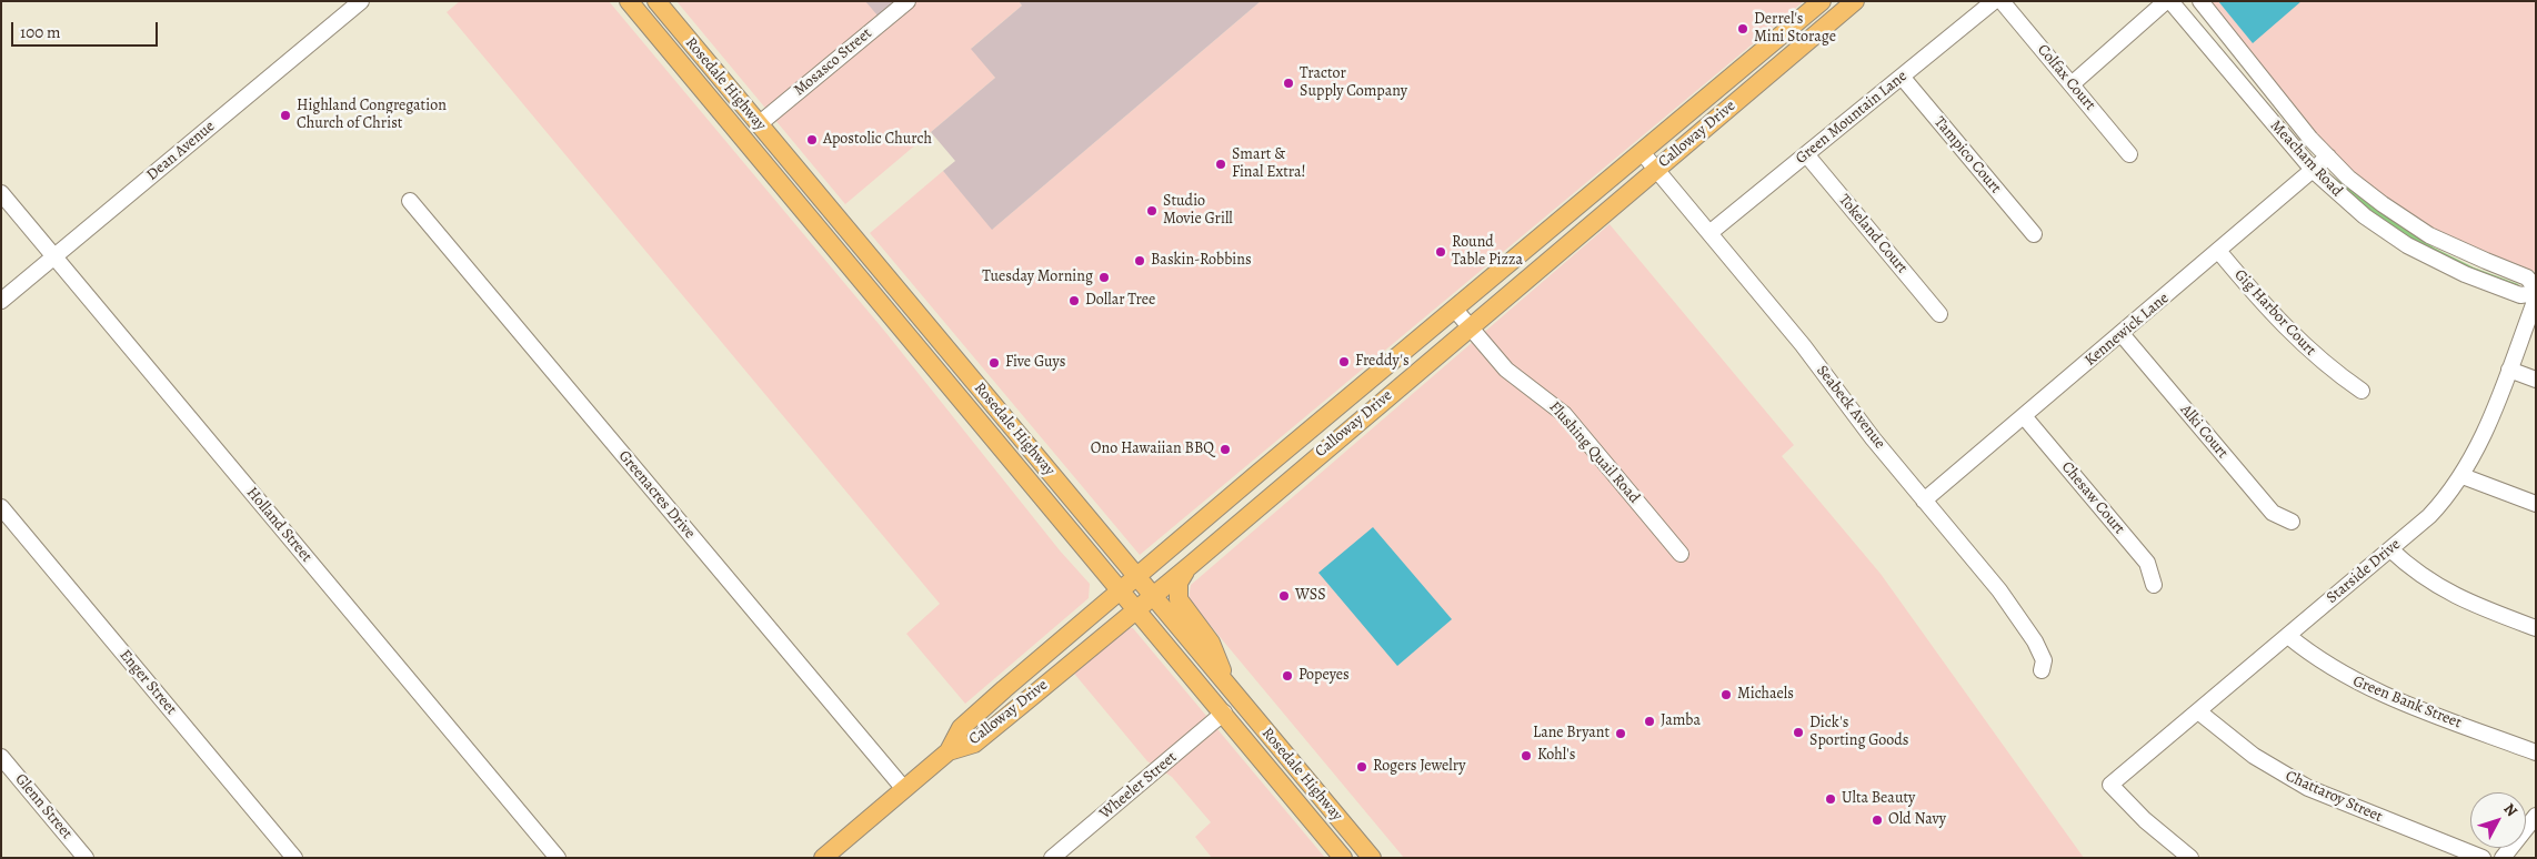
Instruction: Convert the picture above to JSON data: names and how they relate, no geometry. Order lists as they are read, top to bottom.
{
  "streets": {
    "main road": ["Rosedale Highway", "Calloway Drive"],
    "street": [
      "Mosasco Street",
      "Colfax Court",
      "Green Mountain Lane",
      "Dean Avenue",
      "Tampico Court",
      "Meacham Road",
      "Tokeland Court",
      "Gig Harbor Court",
      "Kennewick Lane",
      "Seabeck Avenue",
      "Alki Court",
      "Flushing Quail Road",
      "Greenacres Drive",
      "Chesaw Court",
      "Holland Street",
      "Starside Drive",
      "Enger Street",
      "Green Bank Street",
      "Wheeler Street",
      "Chattaroy Street",
      "Glenn Street"
    ]
  },
  "crossings": [
    ["Mosasco Street", "Rosedale Highway"],
    ["Rosedale Highway", "Calloway Drive"],
    ["Rosedale Highway", "Wheeler Street"],
    ["Green Mountain Lane", "Tampico Court"],
    ["Green Mountain Lane", "Tokeland Court"],
    ["Green Mountain Lane", "Seabeck Avenue"],
    ["Calloway Drive", "Seabeck Avenue"],
    ["Calloway Drive", "Flushing Quail Road"],
    ["Calloway Drive", "Greenacres Drive"],
    ["Dean Avenue", "Holland Street"],
    ["Meacham Road", "Kennewick Lane"],
    ["Gig Harbor Court", "Kennewick Lane"],
    ["Kennewick Lane", "Seabeck Avenue"],
    ["Kennewick Lane", "Alki Court"],
    ["Kennewick Lane", "Chesaw Court"],
    ["Starside Drive", "Green Bank Street"],
    ["Starside Drive", "Chattaroy Street"]
  ],
  "places": [
    "Derrel's Mini Storage",
    "Tractor Supply Company",
    "Highland Congregation Church of Christ",
    "Apostolic Church",
    "Smart & Final Extra!",
    "Studio Movie Grill",
    "Round Table Pizza",
    "Baskin-Robbins",
    "Tuesday Morning",
    "Dollar Tree",
    "Freddy's",
    "Five Guys",
    "Ono Hawaiian BBQ",
    "WSS",
    "Popeyes",
    "Michaels",
    "Jamba",
    "Dick's Sporting Goods",
    "Lane Bryant",
    "Kohl's",
    "Rogers Jewelry",
    "Ulta Beauty",
    "Old Navy"
  ],
  "scale_bar": "100 m",
  "north": "top right"
}
